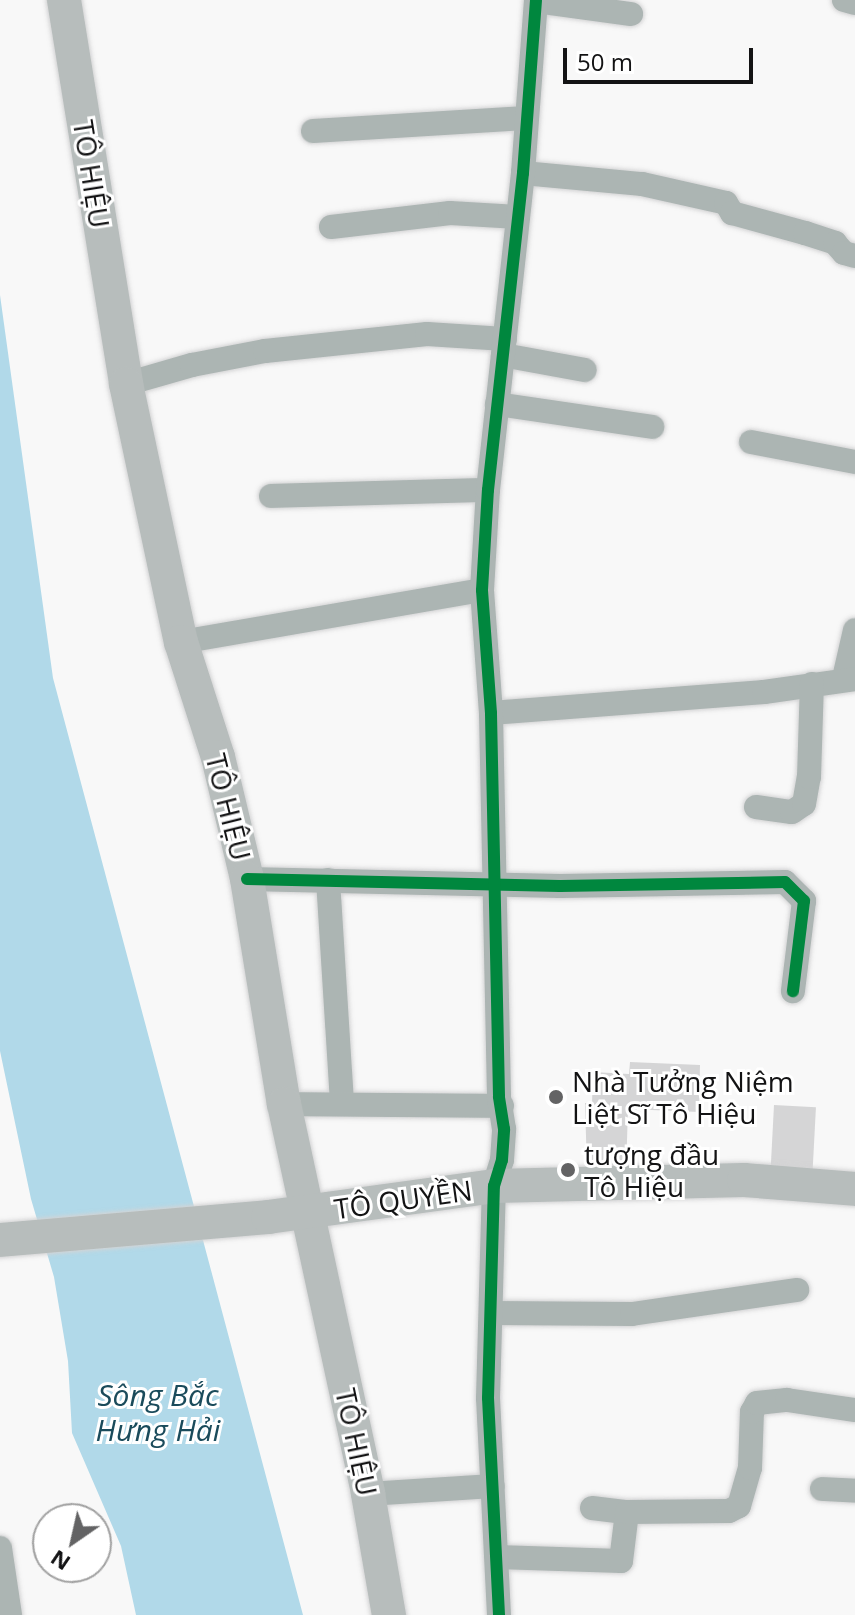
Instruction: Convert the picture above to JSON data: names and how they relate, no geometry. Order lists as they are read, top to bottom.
{
  "streets": {
    "main road": ["TÔ HIỆU", "TÔ QUYỀN"]
  },
  "crossings": [
    ["TÔ HIỆU", "TÔ QUYỀN"]
  ],
  "water": ["Sông Bắc Hưng Hải"],
  "places": ["Nhà Tưởng Niệm Liệt Sĩ Tô Hiệu", "tượng đầu Tô Hiệu"],
  "scale_bar": "50 m",
  "north": "bottom left"
}
